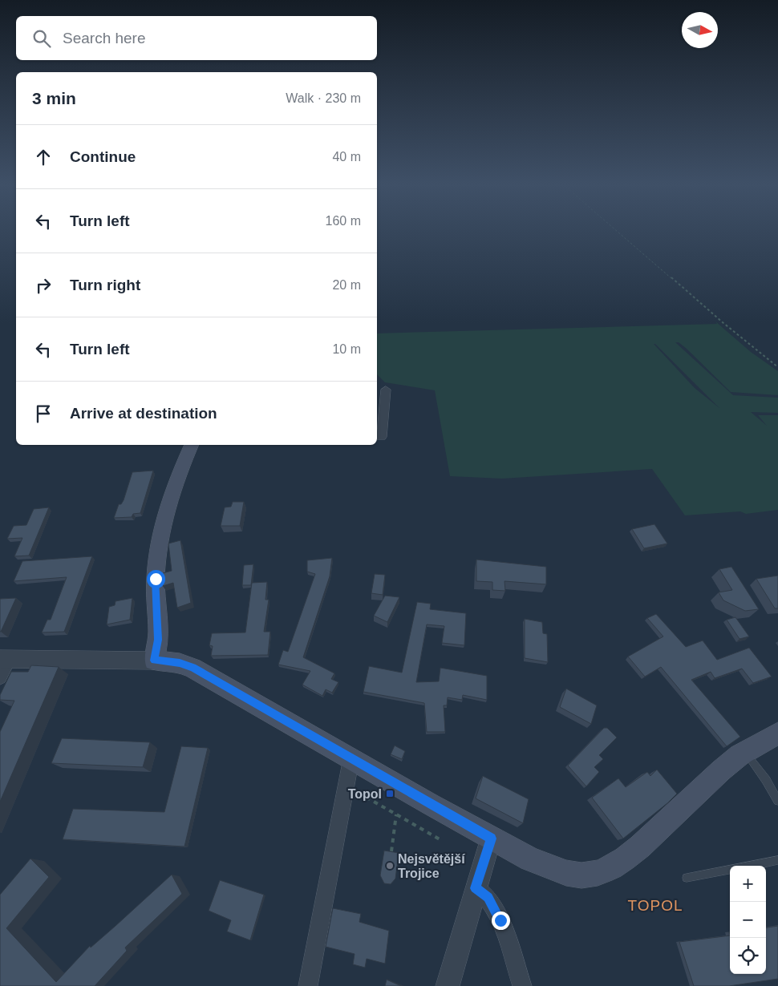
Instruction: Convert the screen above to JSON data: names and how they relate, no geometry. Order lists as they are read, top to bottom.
{
  "districts": ["TOPOL"],
  "places": {
    "transit": ["Topol"],
    "other": ["Nejsvětější Trojice"]
  },
  "north": "right",
  "page": {
    "search": "Search here",
    "heading": ["3 min", "Walk · 230 m"],
    "list": [
      ["Continue", "40 m"],
      ["Turn left", "160 m"],
      ["Turn right", "20 m"],
      ["Turn left", "10 m"],
      "Arrive at destination"
    ],
    "map_buttons": ["+", "−"]
  }
}
